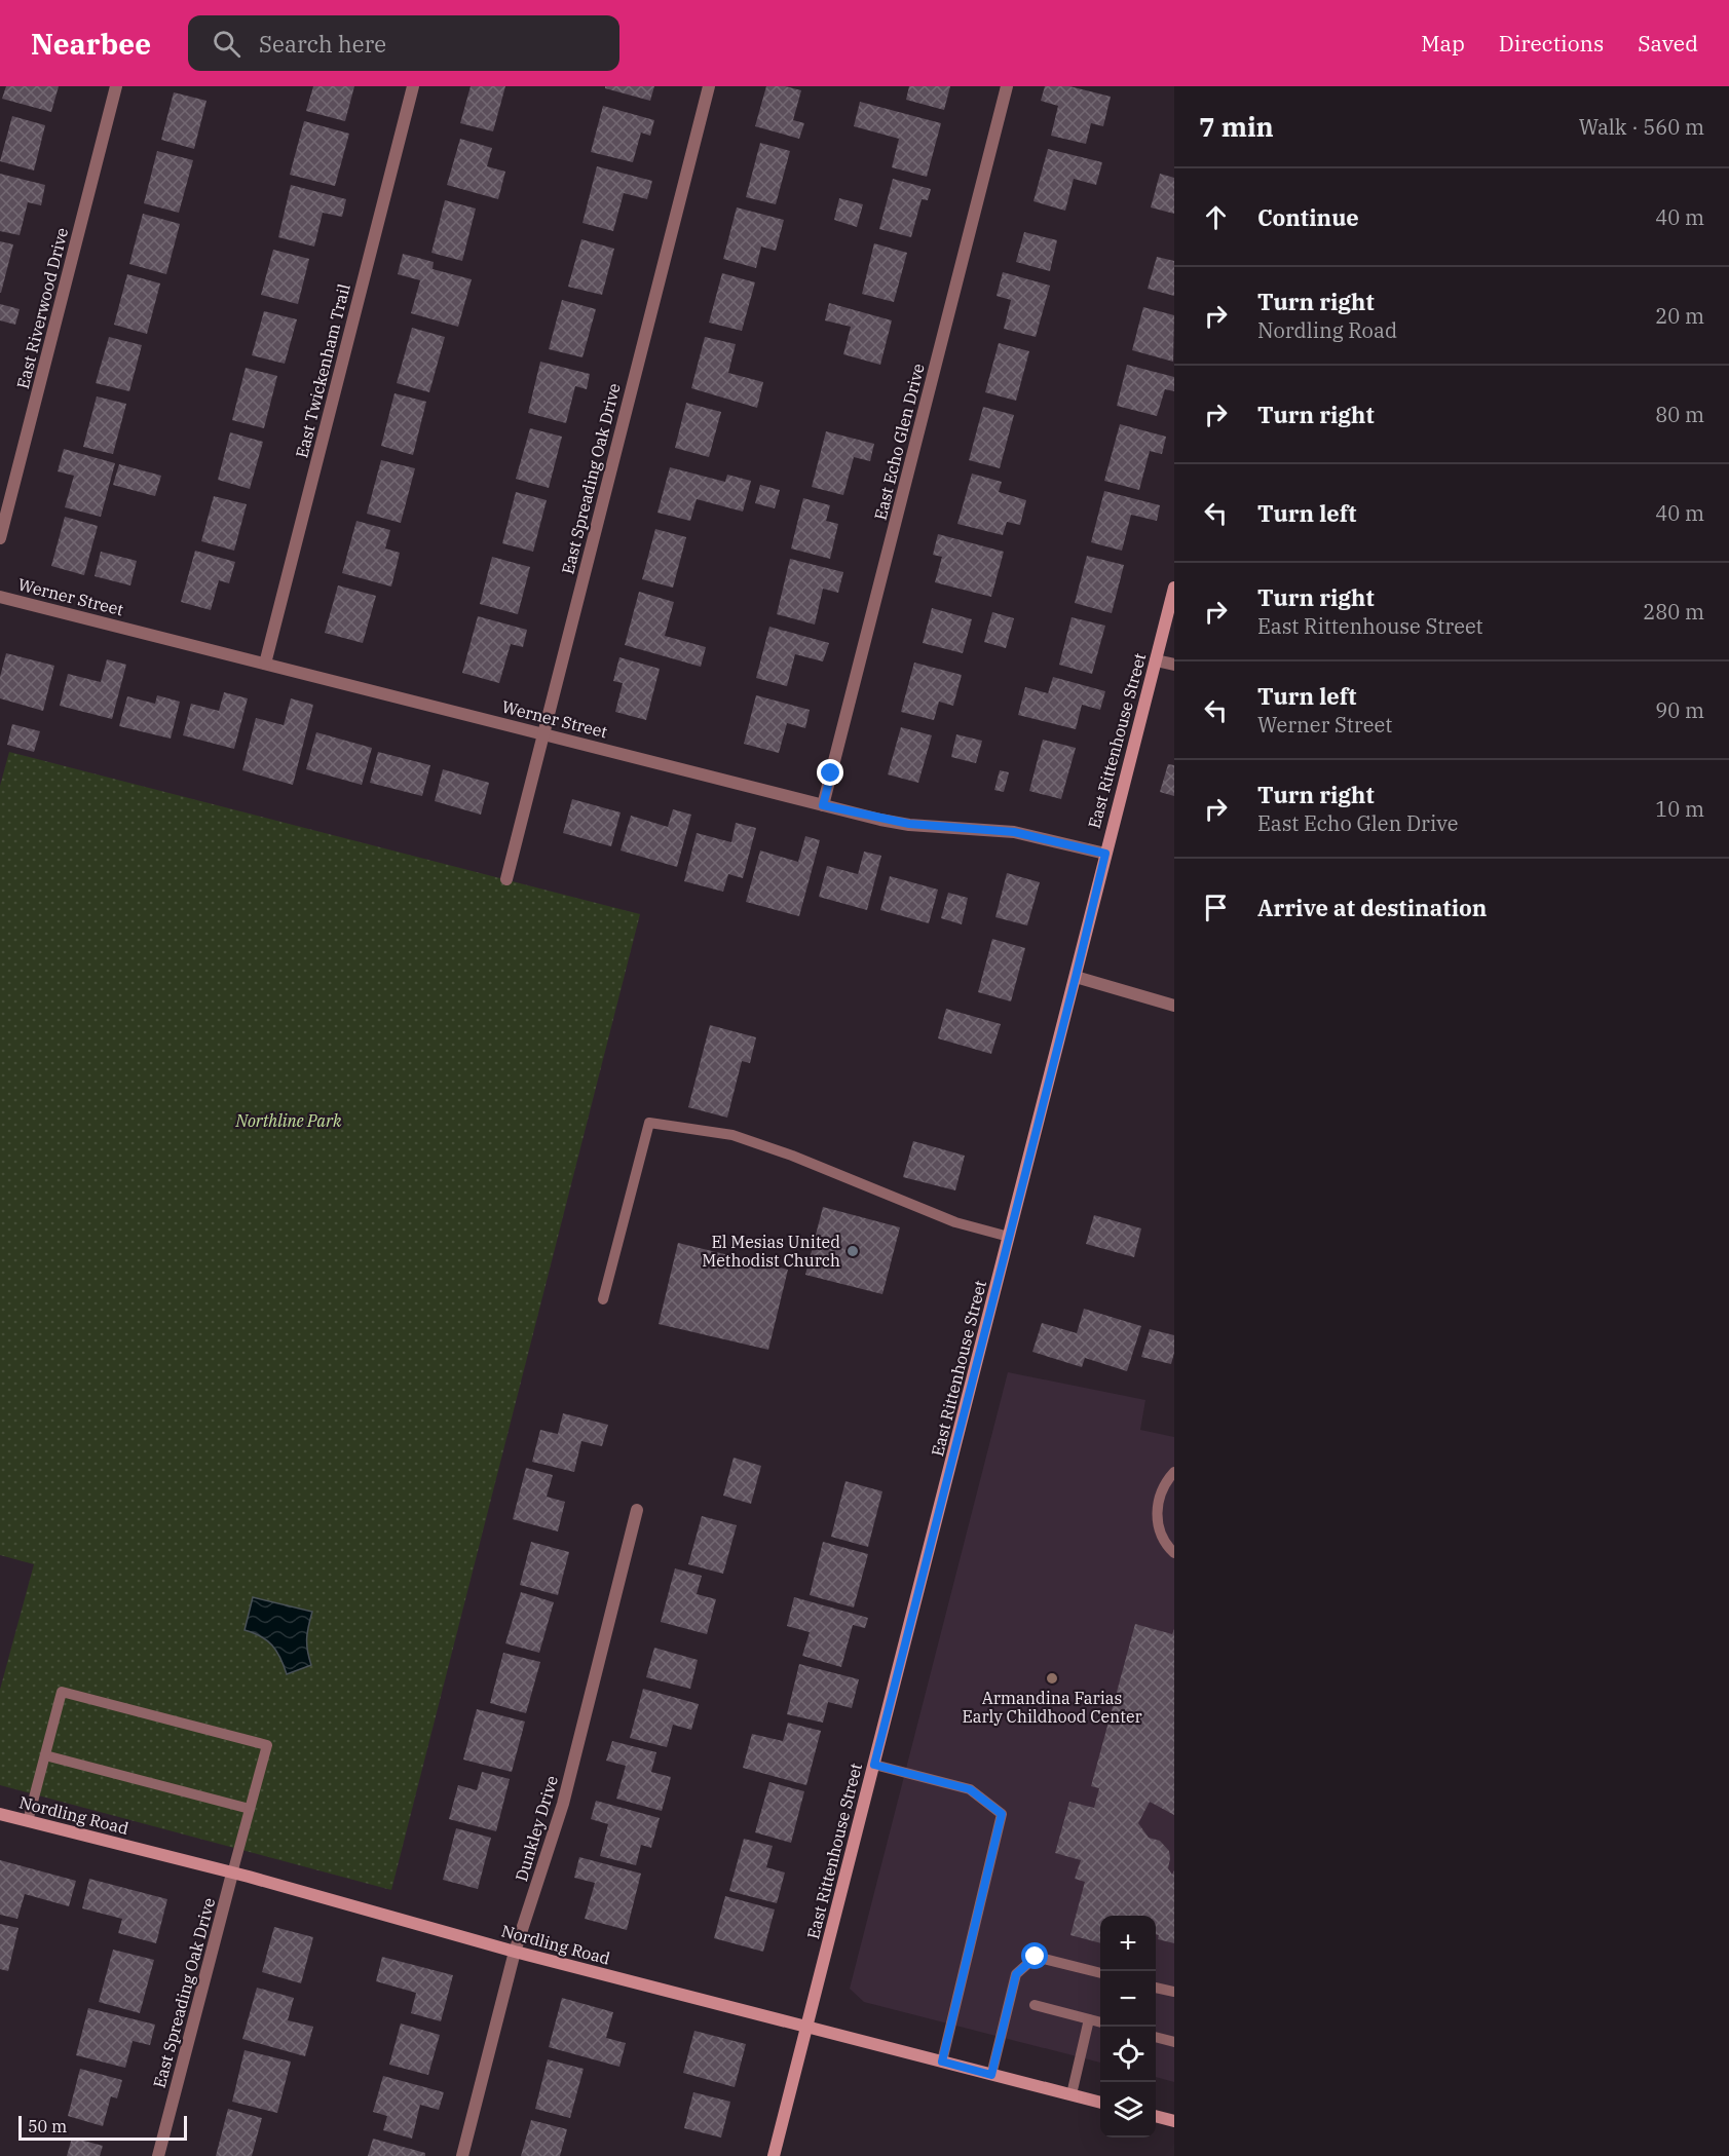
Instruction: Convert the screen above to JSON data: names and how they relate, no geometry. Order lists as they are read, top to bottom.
{
  "streets": {
    "street": [
      "East Riverwood Drive",
      "East Twickenham Trail",
      "East Echo Glen Drive",
      "East Spreading Oak Drive",
      "Werner Street",
      "East Rittenhouse Street",
      "Nordling Road",
      "Dunkley Drive"
    ]
  },
  "crossings": [
    ["East Twickenham Trail", "Werner Street"],
    ["East Echo Glen Drive", "Werner Street"],
    ["East Spreading Oak Drive", "Werner Street"],
    ["East Spreading Oak Drive", "Nordling Road"],
    ["Werner Street", "East Rittenhouse Street"],
    ["East Rittenhouse Street", "Nordling Road"],
    ["Nordling Road", "Dunkley Drive"]
  ],
  "parks": ["Northline Park"],
  "places": ["El Mesias United Methodist Church", "Armandina Farias Early Childhood Center"],
  "scale_bar": "50 m",
  "page": {
    "header": "Nearbee",
    "search": "Search here",
    "nav": ["Map", "Directions", "Saved"],
    "heading": ["7 min", "Walk · 560 m"],
    "list": [
      ["Continue", "40 m"],
      ["Turn right", "Nordling Road", "20 m"],
      ["Turn right", "80 m"],
      ["Turn left", "40 m"],
      ["Turn right", "East Rittenhouse Street", "280 m"],
      ["Turn left", "Werner Street", "90 m"],
      ["Turn right", "East Echo Glen Drive", "10 m"],
      "Arrive at destination"
    ],
    "map_buttons": ["+", "−"],
    "scale": "50 m"
  }
}
